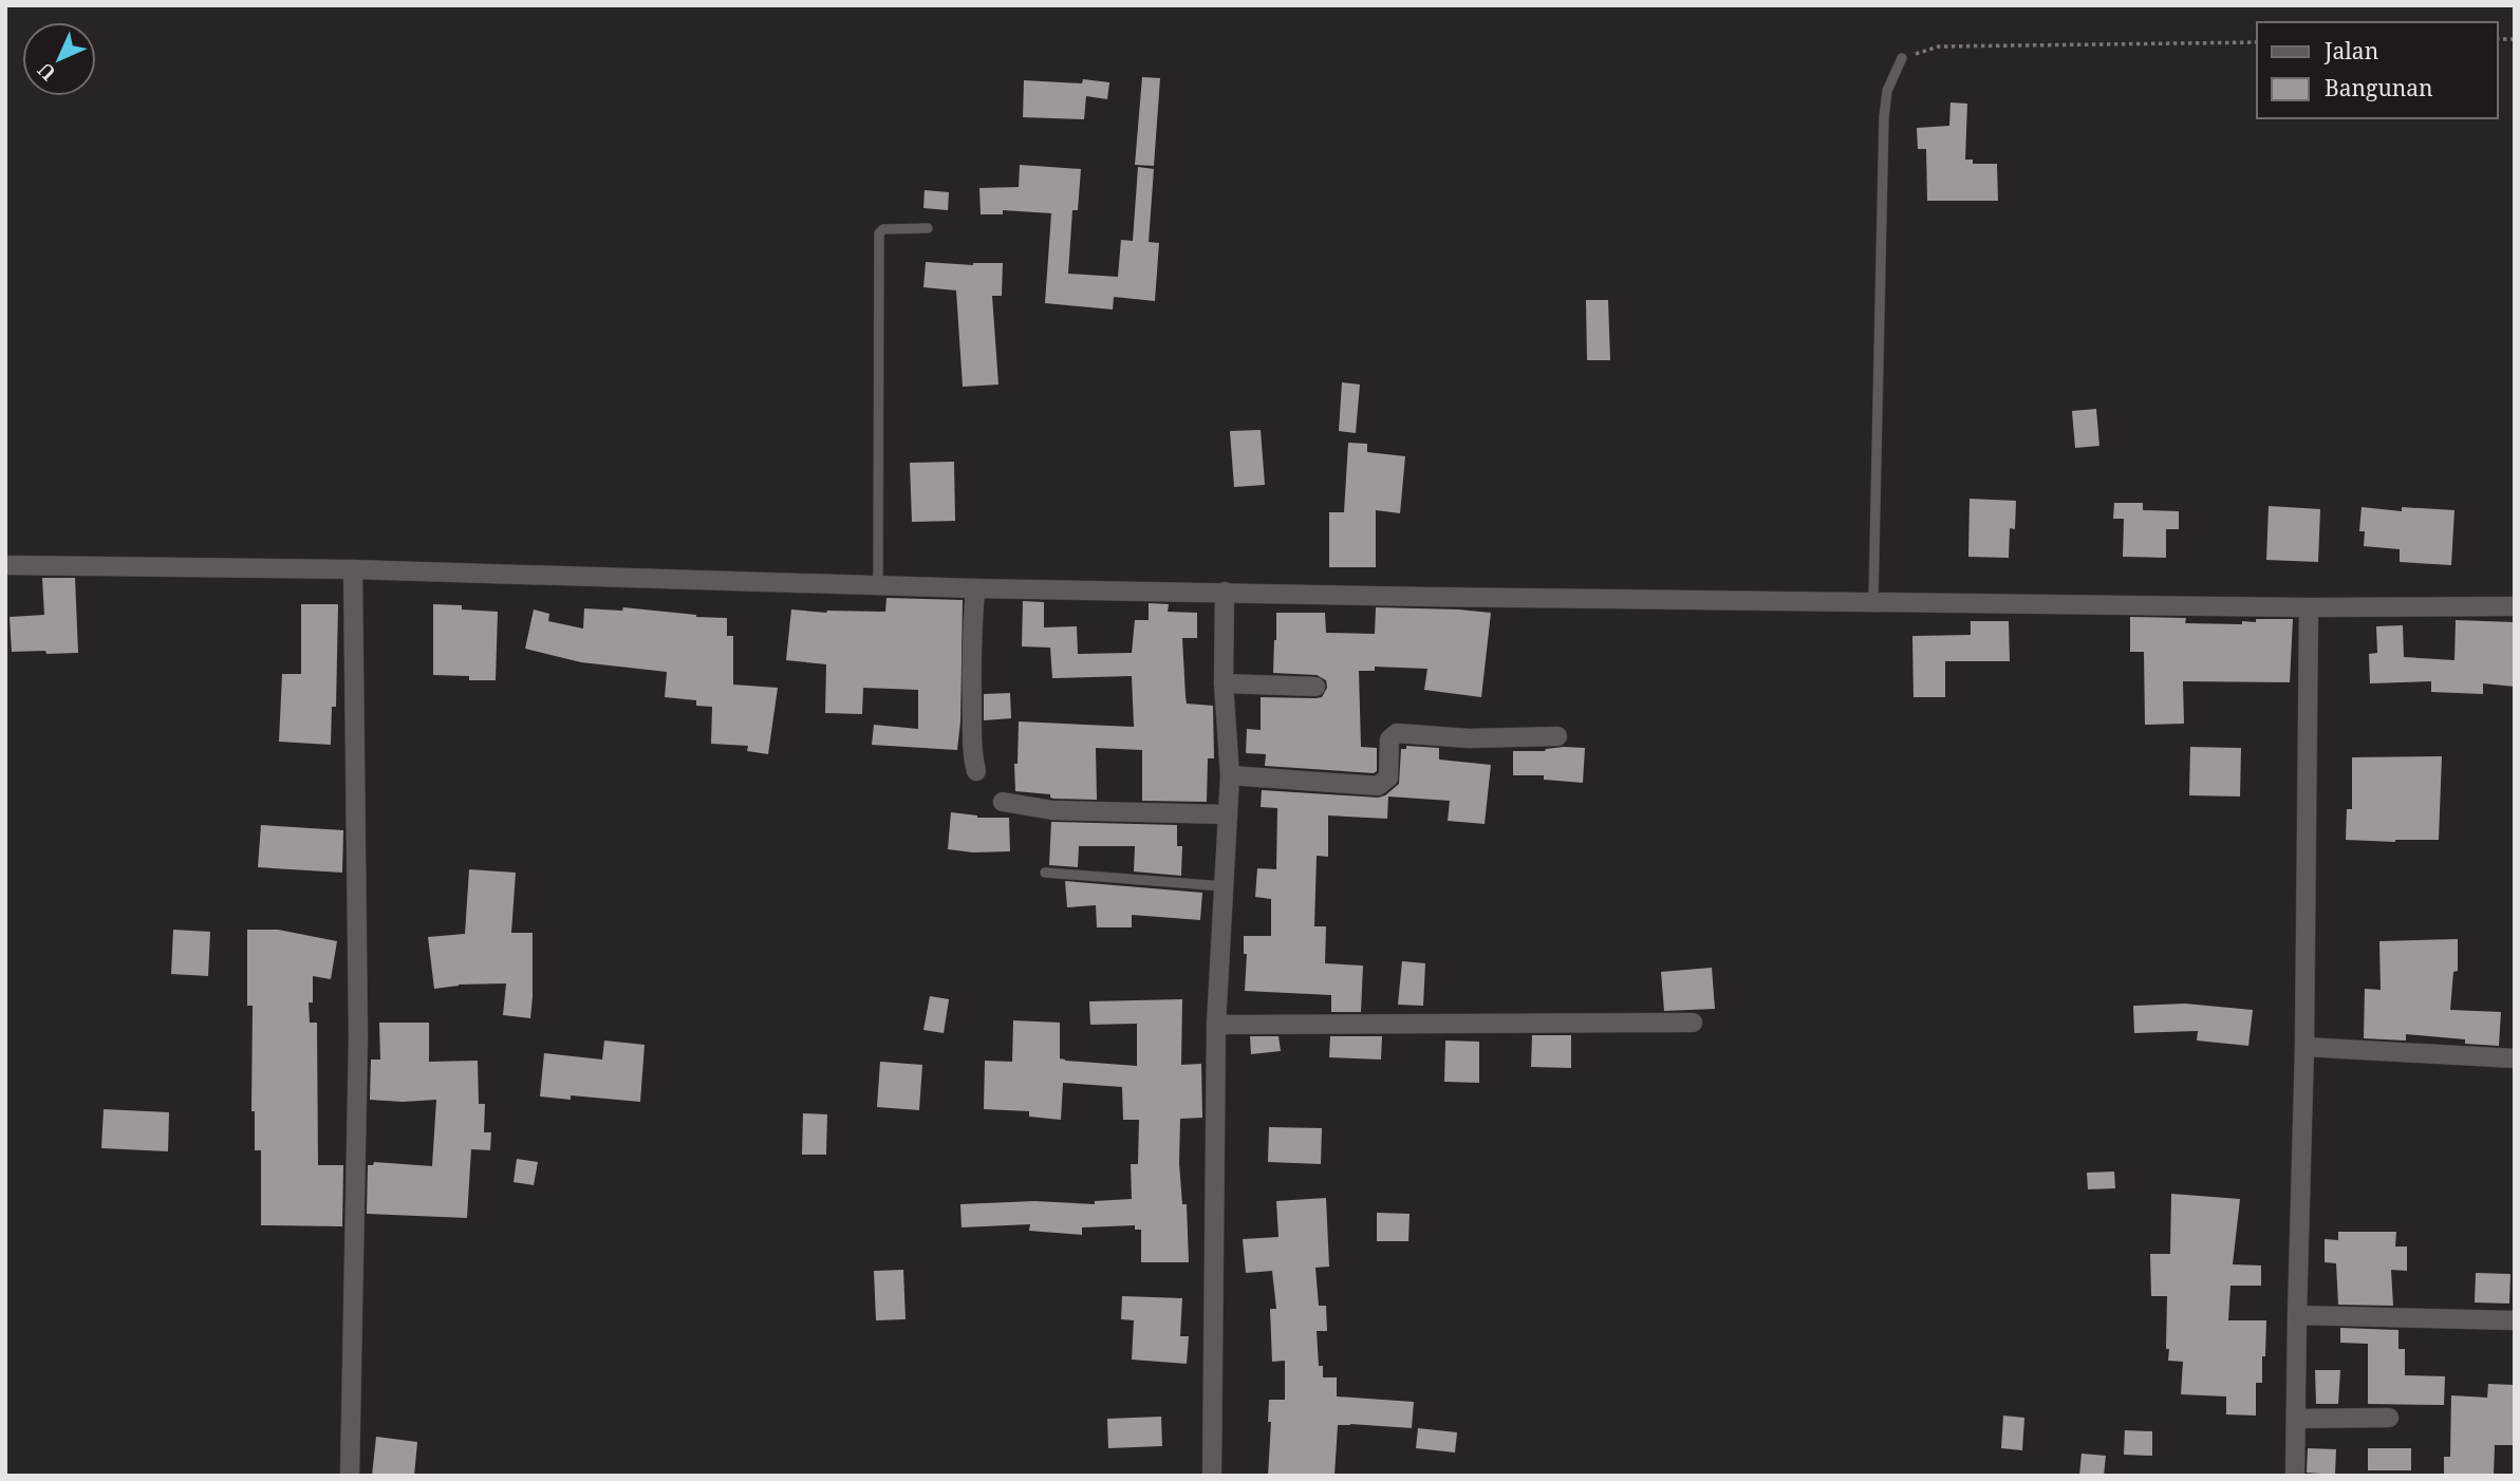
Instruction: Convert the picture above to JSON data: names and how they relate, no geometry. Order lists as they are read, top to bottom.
{
  "legend": ["Jalan", "Bangunan"],
  "north": "bottom left"
}
